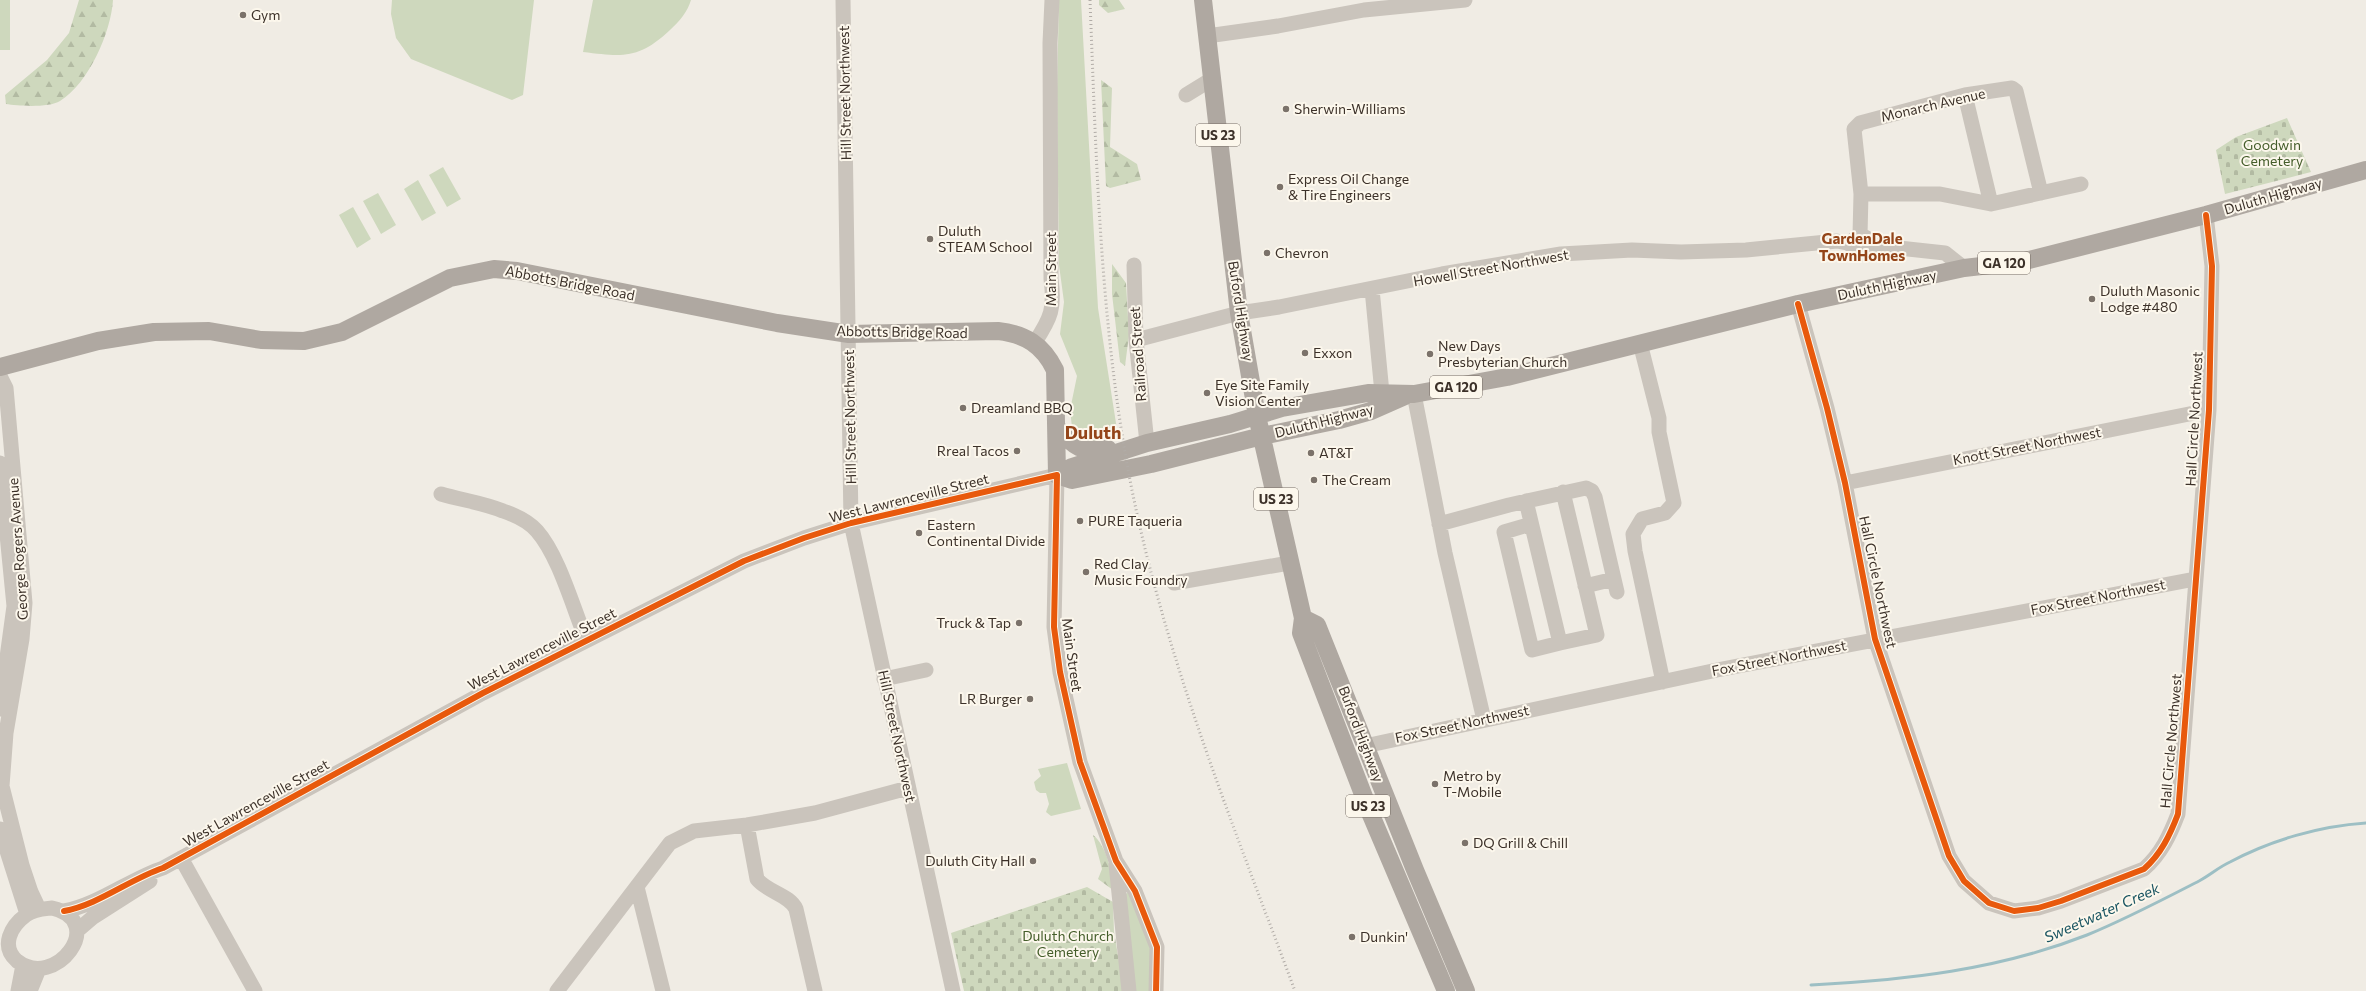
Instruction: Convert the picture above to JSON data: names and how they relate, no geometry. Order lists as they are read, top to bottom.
{
  "streets": {
    "main road": [
      "US 23",
      "Duluth Highway",
      "GA 120",
      "Main Street",
      "Abbotts Bridge Road",
      "Buford Highway",
      "West Lawrenceville Street"
    ],
    "street": [
      "Hill Street Northwest",
      "Monarch Avenue",
      "Howell Street Northwest",
      "Railroad Street",
      "Hall Circle Northwest",
      "Knott Street Northwest",
      "George Rogers Avenue",
      "Fox Street Northwest"
    ]
  },
  "crossings": [
    ["Hill Street Northwest", "Abbotts Bridge Road"],
    ["Hill Street Northwest", "West Lawrenceville Street"],
    ["Monarch Avenue", "Howell Street Northwest"],
    ["Duluth Highway", "Howell Street Northwest"],
    ["Duluth Highway", "Buford Highway"],
    ["Duluth Highway", "Hall Circle Northwest"],
    ["Duluth Highway", "West Lawrenceville Street"],
    ["Howell Street Northwest", "Buford Highway"],
    ["Howell Street Northwest", "Railroad Street"],
    ["Main Street", "Abbotts Bridge Road"],
    ["Main Street", "West Lawrenceville Street"],
    ["Buford Highway", "West Lawrenceville Street"],
    ["Buford Highway", "Fox Street Northwest"],
    ["Railroad Street", "West Lawrenceville Street"],
    ["Hall Circle Northwest", "Knott Street Northwest"],
    ["Hall Circle Northwest", "Fox Street Northwest"],
    ["West Lawrenceville Street", "George Rogers Avenue"]
  ],
  "districts": ["GardenDale TownHomes", "Duluth"],
  "water": ["Sweetwater Creek"],
  "parks": ["Goodwin Cemetery", "Duluth Church Cemetery"],
  "places": [
    "Gym",
    "Sherwin-Williams",
    "Express Oil Change & Tire Engineers",
    "Duluth STEAM School",
    "Chevron",
    "Duluth Masonic Lodge #480",
    "Exxon",
    "New Days Presbyterian Church",
    "Eye Site Family Vision Center",
    "Dreamland BBQ",
    "Rreal Tacos",
    "AT&T",
    "The Cream",
    "PURE Taqueria",
    "Eastern Continental Divide",
    "Red Clay Music Foundry",
    "Truck & Tap",
    "LR Burger",
    "Metro by T-Mobile",
    "DQ Grill & Chill",
    "Duluth City Hall",
    "Dunkin'"
  ]
}
